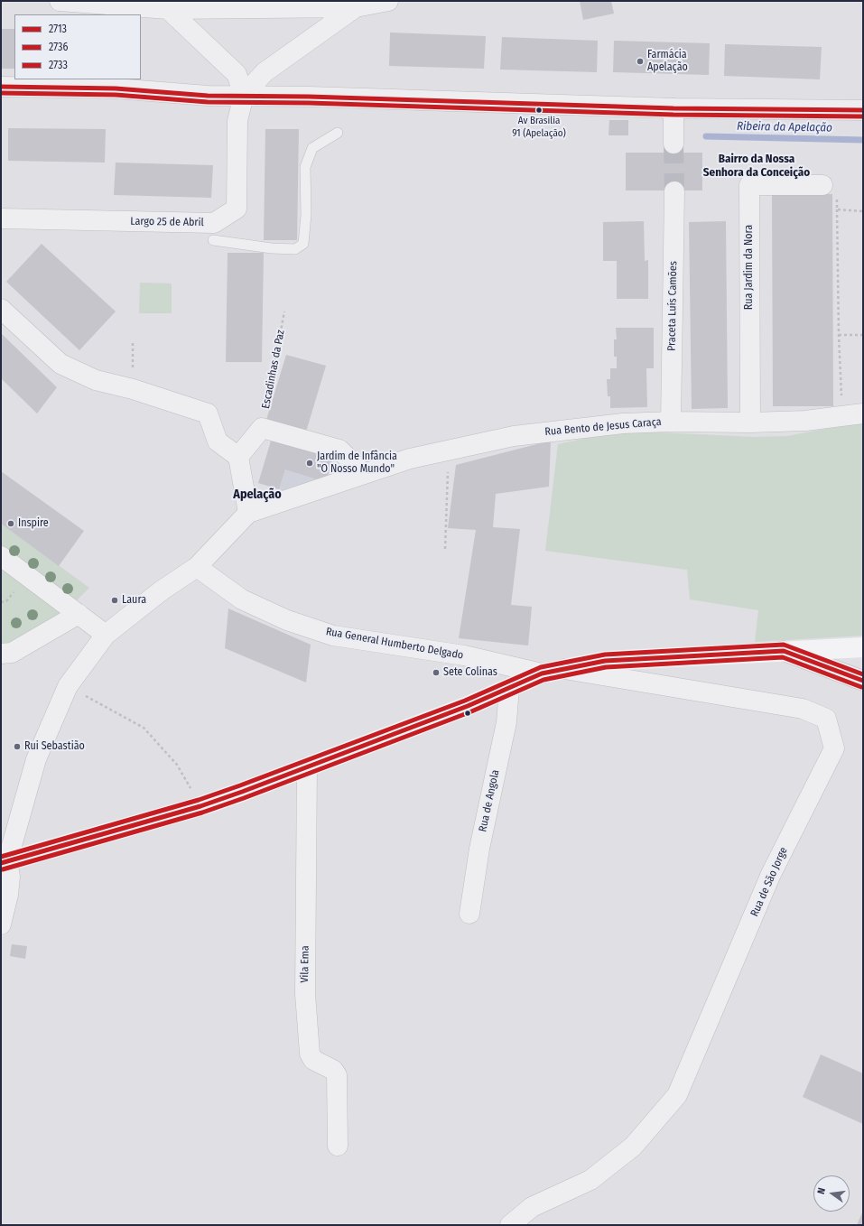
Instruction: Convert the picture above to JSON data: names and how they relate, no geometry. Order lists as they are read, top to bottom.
{
  "streets": {
    "street": [
      "Largo 25 de Abril",
      "Rua Jardim da Nora",
      "Praceta Luís Camões",
      "Rua Bento de Jesus Caraça",
      "Rua General Humberto Delgado",
      "Rua de Angola",
      "Rua de São Jorge",
      "Vila Ema"
    ],
    "path": ["Escadinhas da Paz"]
  },
  "crossings": [
    ["Rua Jardim da Nora", "Rua Bento de Jesus Caraça"],
    ["Praceta Luís Camões", "Rua Bento de Jesus Caraça"]
  ],
  "districts": ["Bairro da Nossa Senhora da Conceição", "Apelação"],
  "water": ["Ribeira da Apelação"],
  "places": [
    "Farmácia Apelação",
    "Av Brasilia 91 (Apelação)",
    "Jardim de Infância \"O Nosso Mundo\"",
    "Inspire",
    "Laura",
    "Sete Colinas",
    "Rui Sebastião"
  ],
  "lines": ["transit line 2713", "transit line 2736", "transit line 2733"],
  "legend": ["2713", "2736", "2733"],
  "north": "left"
}
